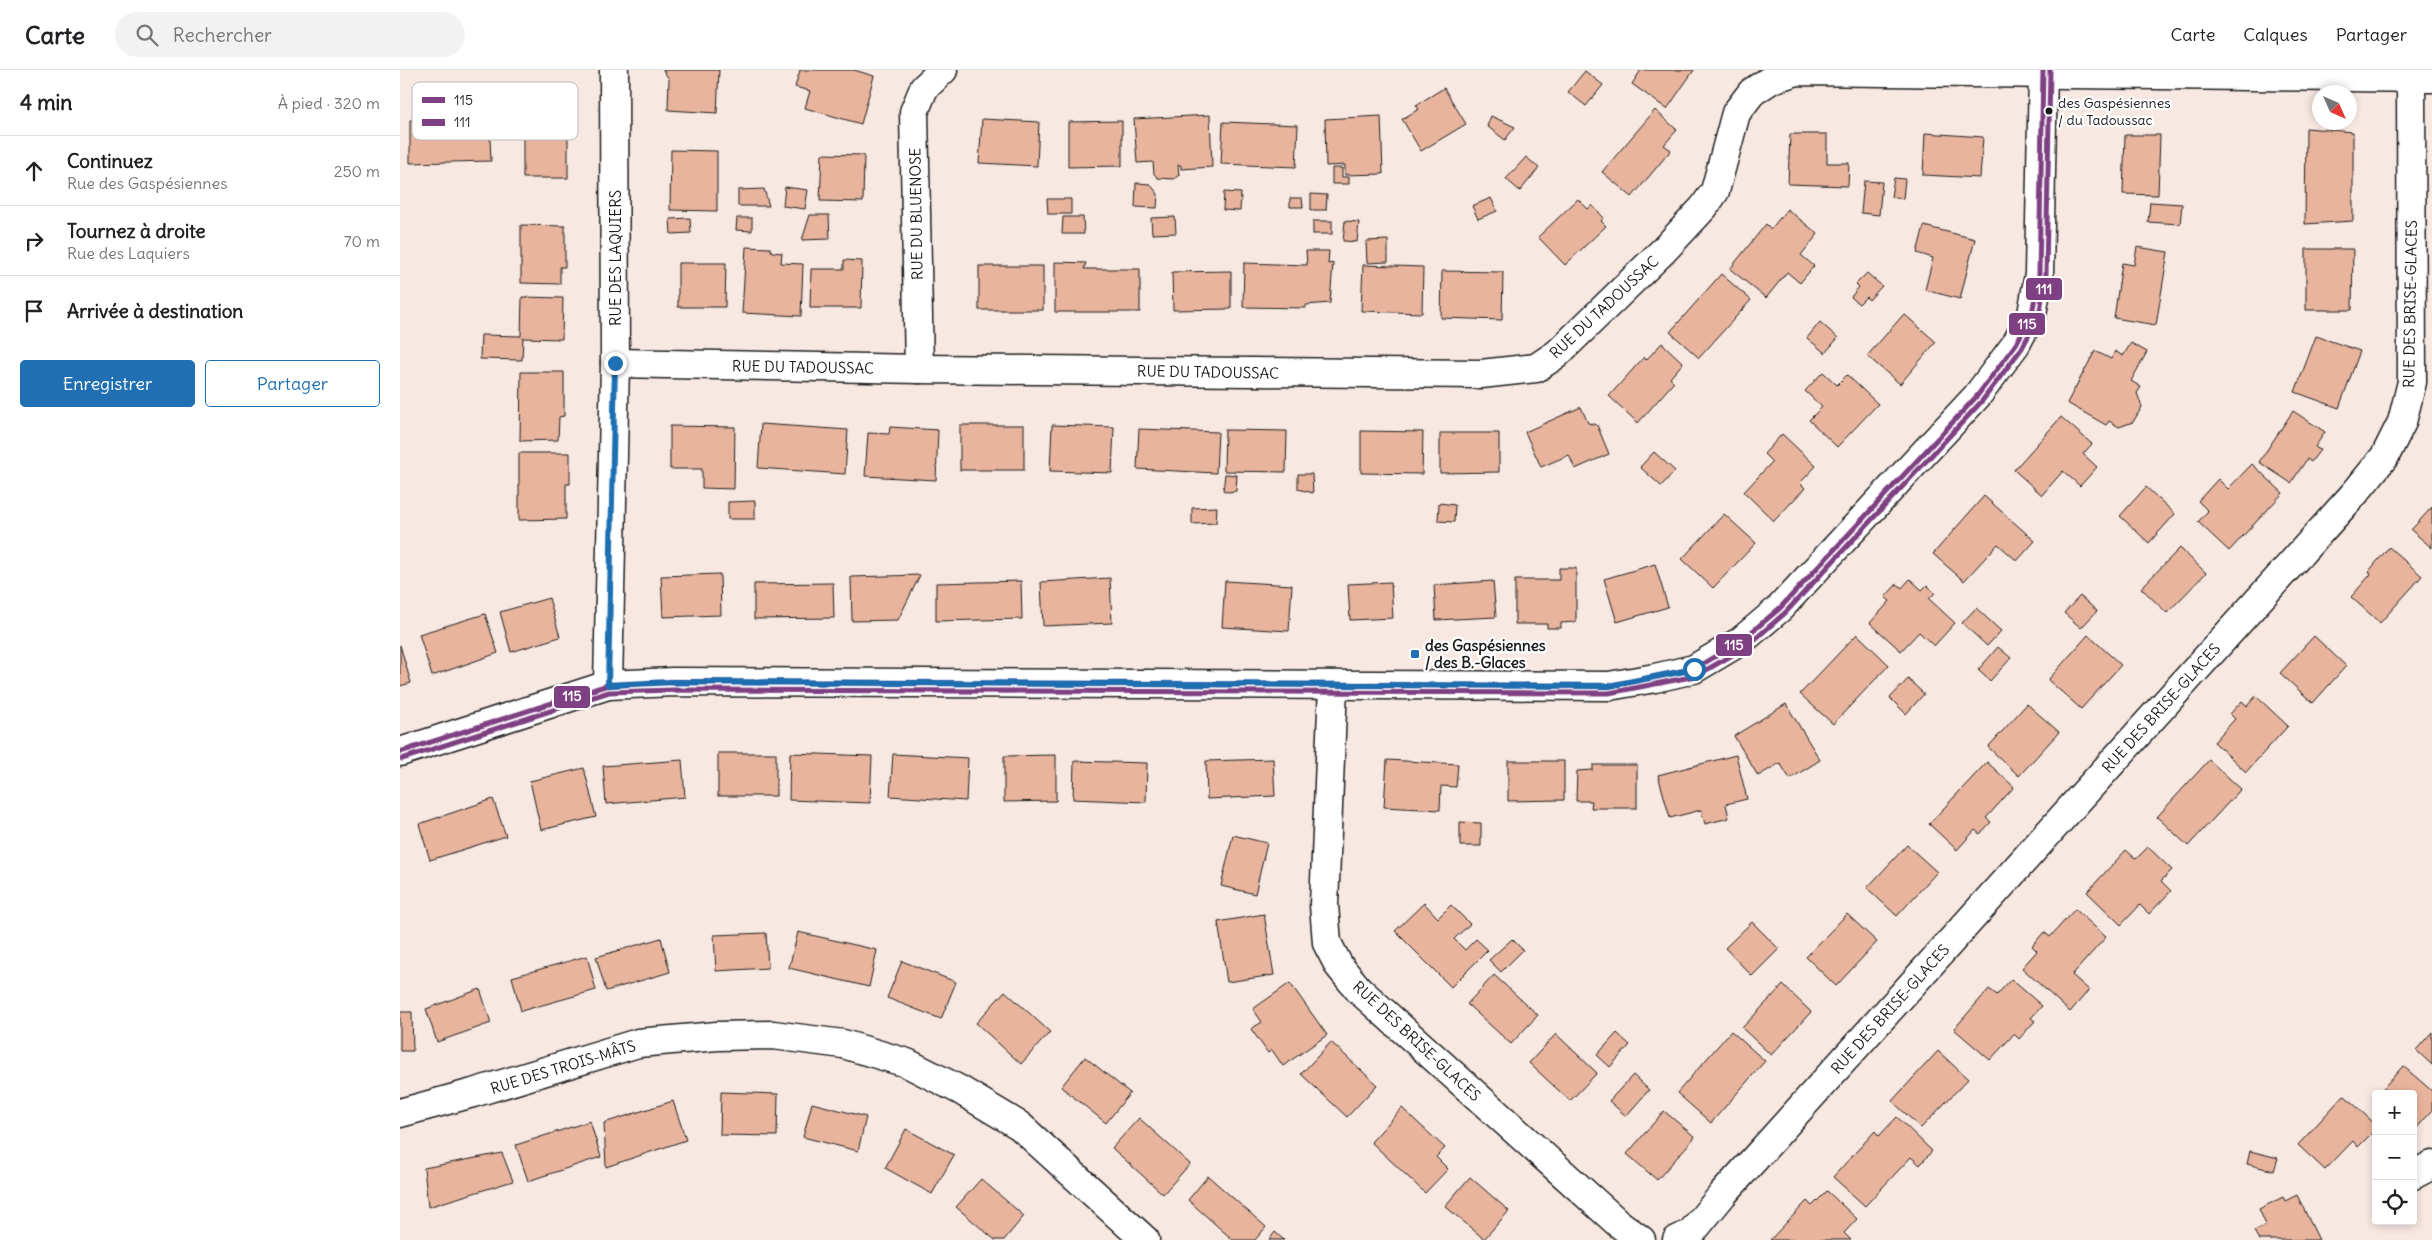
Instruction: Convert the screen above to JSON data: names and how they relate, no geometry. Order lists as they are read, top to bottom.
{
  "streets": {
    "street": [
      "RUE DU BLUENOSE",
      "RUE DES LAQUIERS",
      "RUE DES BRISE-GLACES",
      "RUE DU TADOUSSAC",
      "RUE DES TROIS-MÂTS"
    ]
  },
  "crossings": [
    ["RUE DU BLUENOSE", "RUE DU TADOUSSAC"],
    ["RUE DES LAQUIERS", "RUE DU TADOUSSAC"],
    ["RUE DES BRISE-GLACES", "RUE DU TADOUSSAC"]
  ],
  "places": {
    "other": ["des Gaspésiennes / du Tadoussac"],
    "transit": ["des Gaspésiennes / des B.-Glaces"]
  },
  "lines": ["transit line 115", "transit line 111"],
  "legend": ["115", "111"],
  "north": "bottom right",
  "page": {
    "header": "Carte",
    "search": "Rechercher",
    "nav": ["Carte", "Calques", "Partager"],
    "heading": ["4 min", "À pied · 320 m"],
    "list": [
      ["Continuez", "Rue des Gaspésiennes", "250 m"],
      ["Tournez à droite", "Rue des Laquiers", "70 m"],
      "Arrivée à destination"
    ],
    "buttons": ["Enregistrer", "Partager"],
    "map_buttons": ["+", "−"]
  }
}
